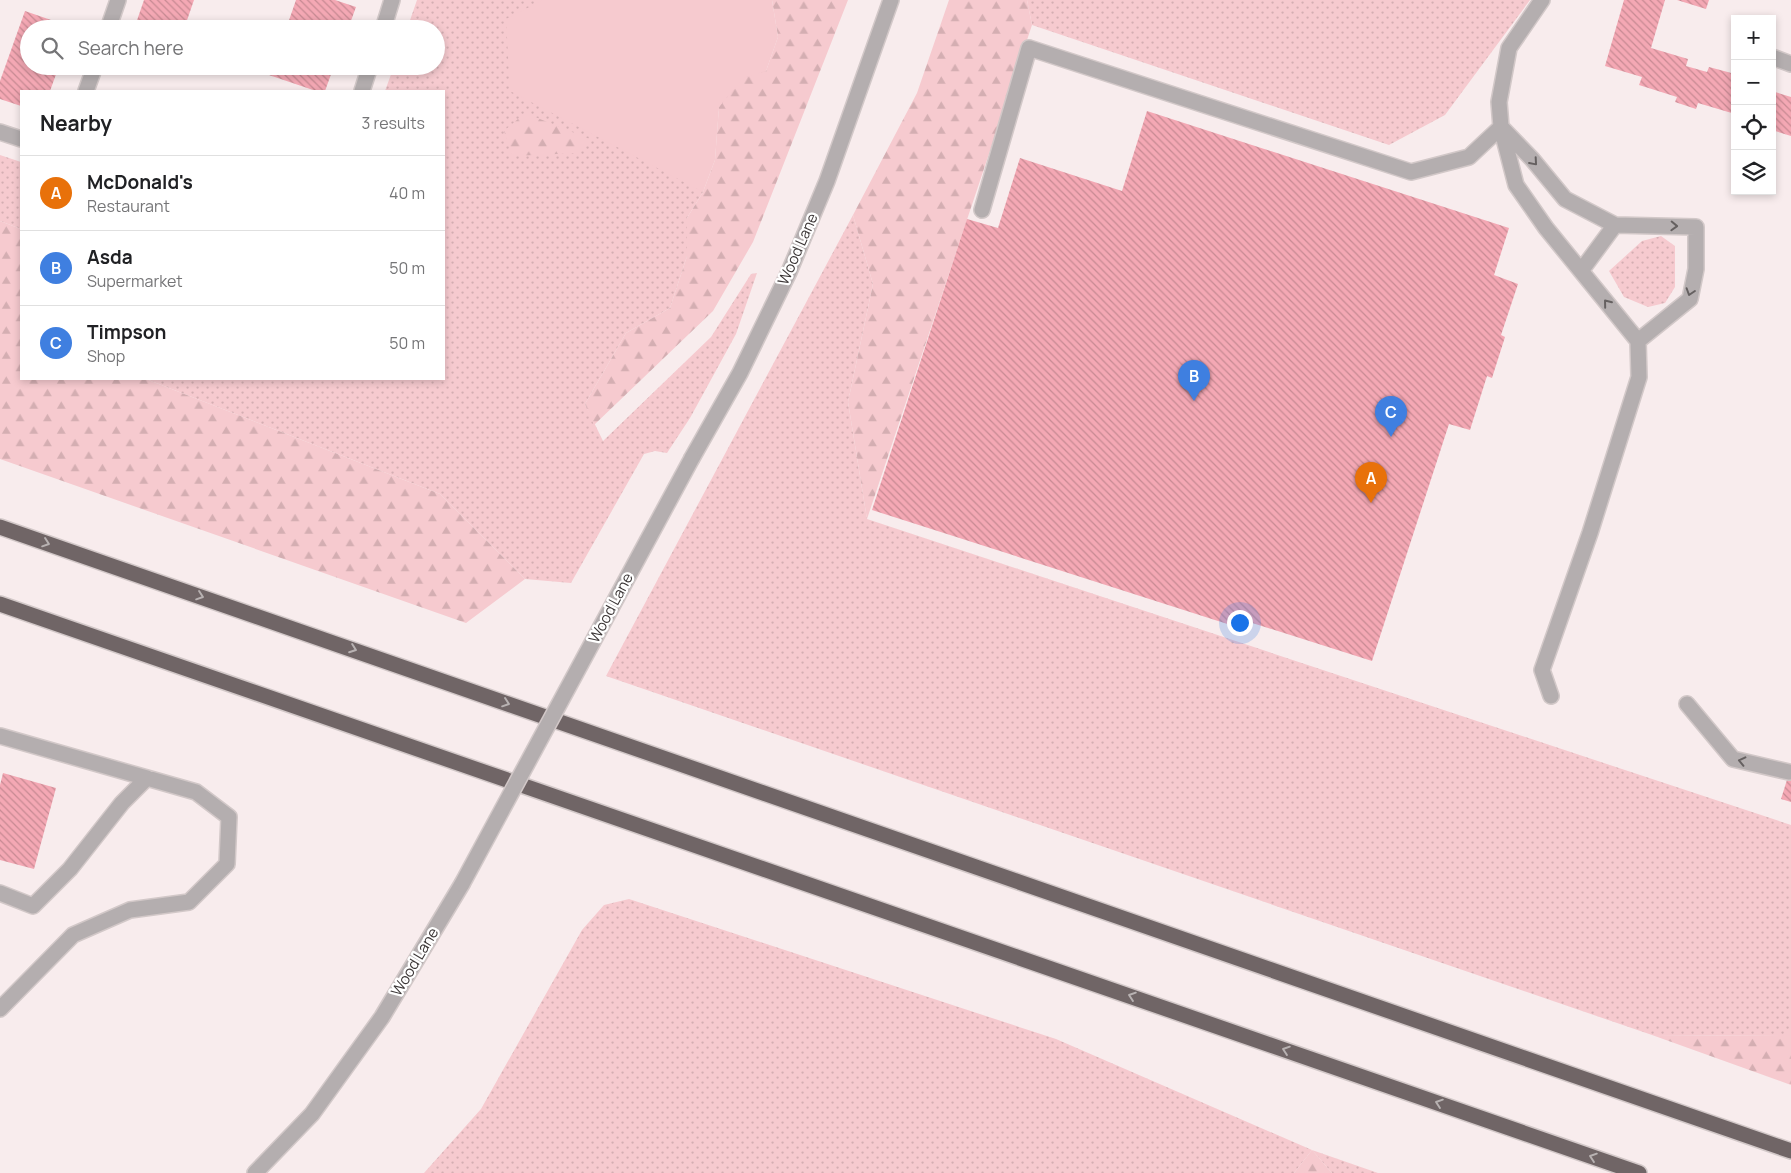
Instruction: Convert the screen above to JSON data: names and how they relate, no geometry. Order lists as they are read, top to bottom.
{
  "streets": {
    "street": ["Wood Lane"]
  },
  "page": {
    "map_buttons": ["+", "−"],
    "search": "Search here",
    "heading": ["Nearby", "3 results"],
    "list": [
      {
        "mark": "A",
        "name": "McDonald's",
        "note": "Restaurant",
        "value": "40 m"
      },
      {
        "mark": "B",
        "name": "Asda",
        "note": "Supermarket",
        "value": "50 m"
      },
      {
        "mark": "C",
        "name": "Timpson",
        "note": "Shop",
        "value": "50 m"
      }
    ],
    "pins": ["B", "C", "A"]
  }
}
